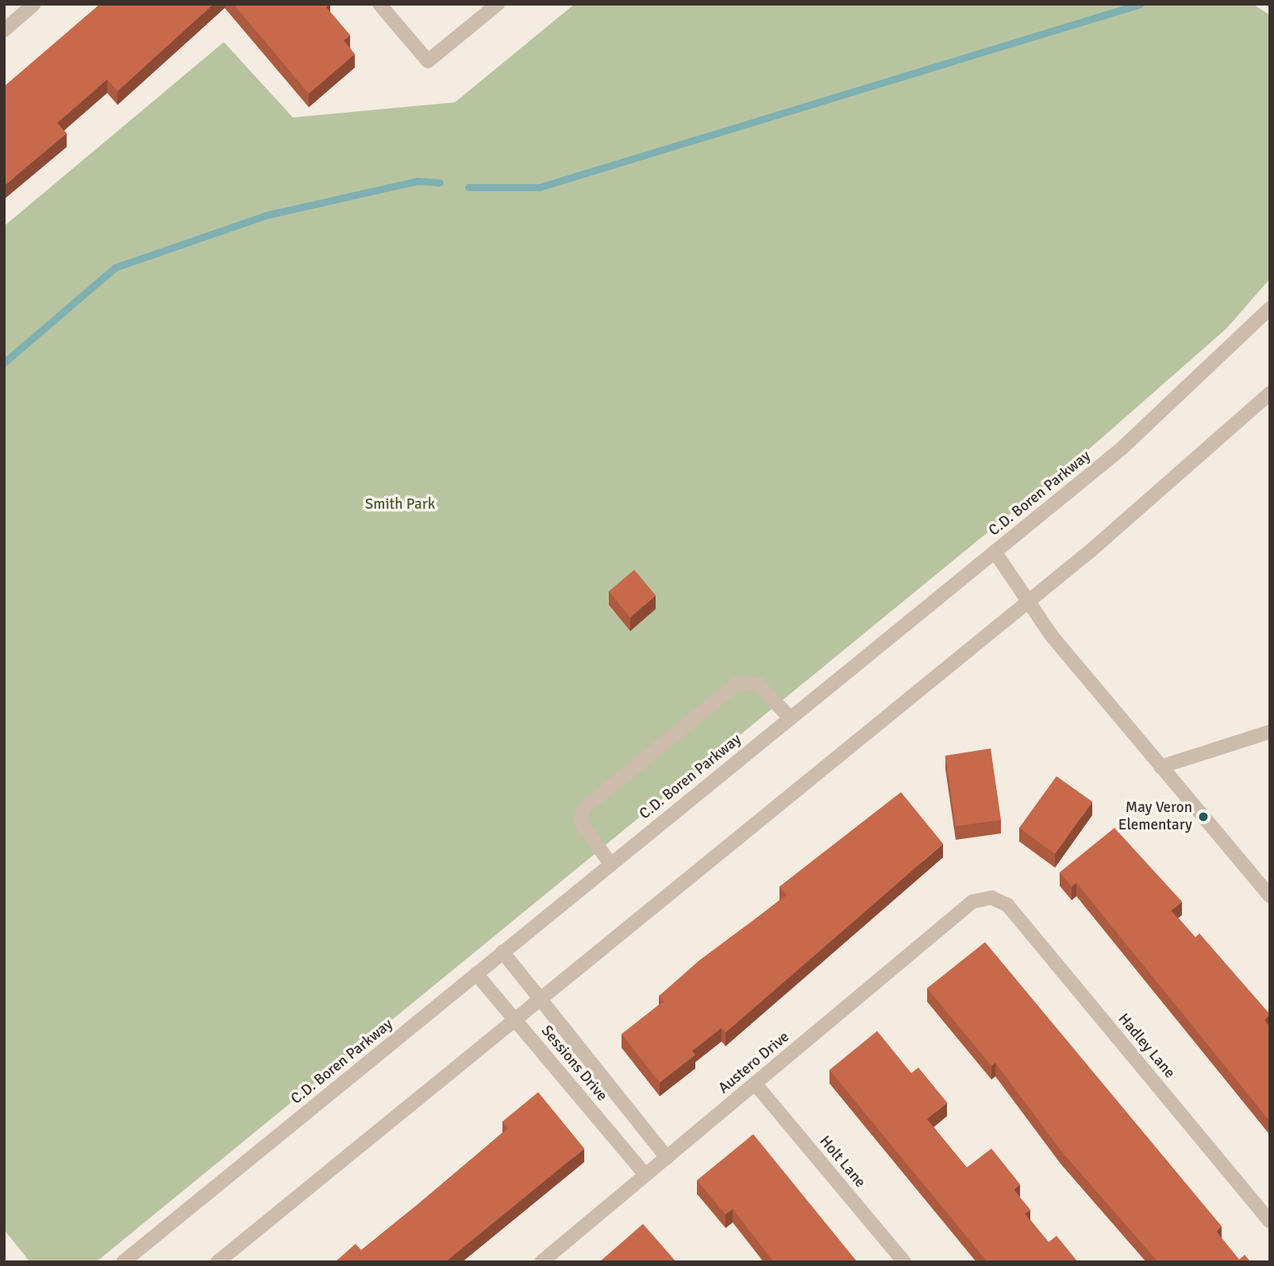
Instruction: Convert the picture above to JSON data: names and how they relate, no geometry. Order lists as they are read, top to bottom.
{
  "streets": {
    "street": [
      "C.D. Boren Parkway",
      "Hadley Lane",
      "Austero Drive",
      "Sessions Drive",
      "Holt Lane"
    ]
  },
  "crossings": [
    ["C.D. Boren Parkway", "Sessions Drive"],
    ["Hadley Lane", "Austero Drive"],
    ["Austero Drive", "Sessions Drive"],
    ["Austero Drive", "Holt Lane"]
  ],
  "parks": ["Smith Park"],
  "places": ["May Veron Elementary"]
}
